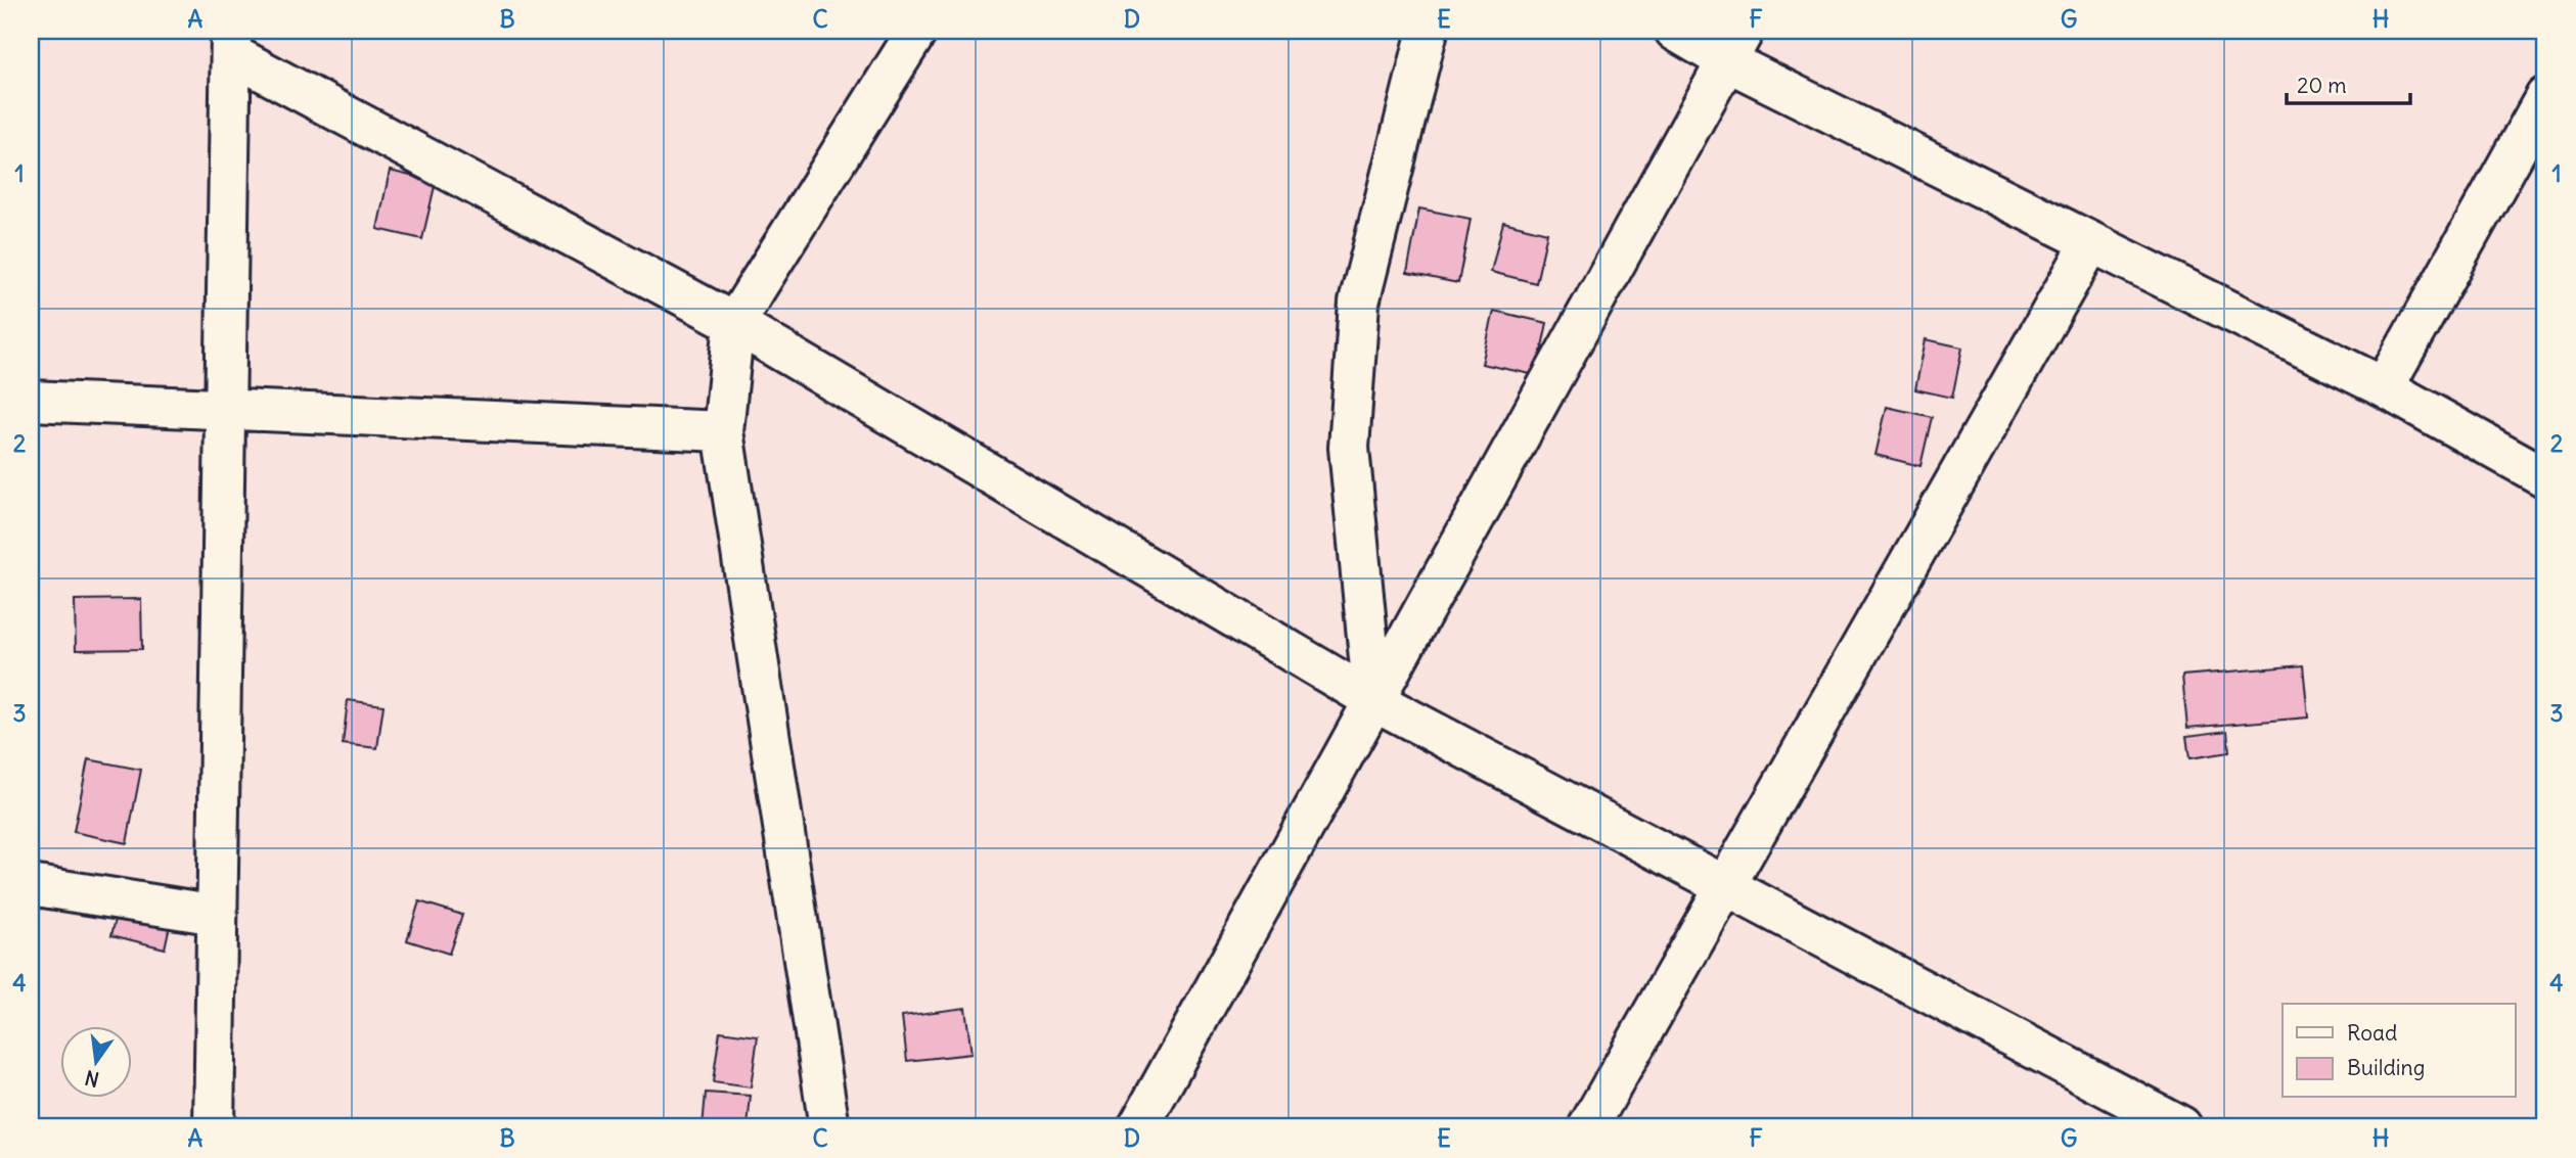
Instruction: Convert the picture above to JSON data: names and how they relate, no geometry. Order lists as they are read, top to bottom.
{
  "legend": ["Road", "Building"],
  "scale_bar": "20 m",
  "north": "bottom",
  "grid": {
    "columns": [
      "A",
      "B",
      "C",
      "D",
      "E",
      "F",
      "G",
      "H"
    ],
    "rows": [
      "1",
      "2",
      "3",
      "4"
    ]
  }
}
